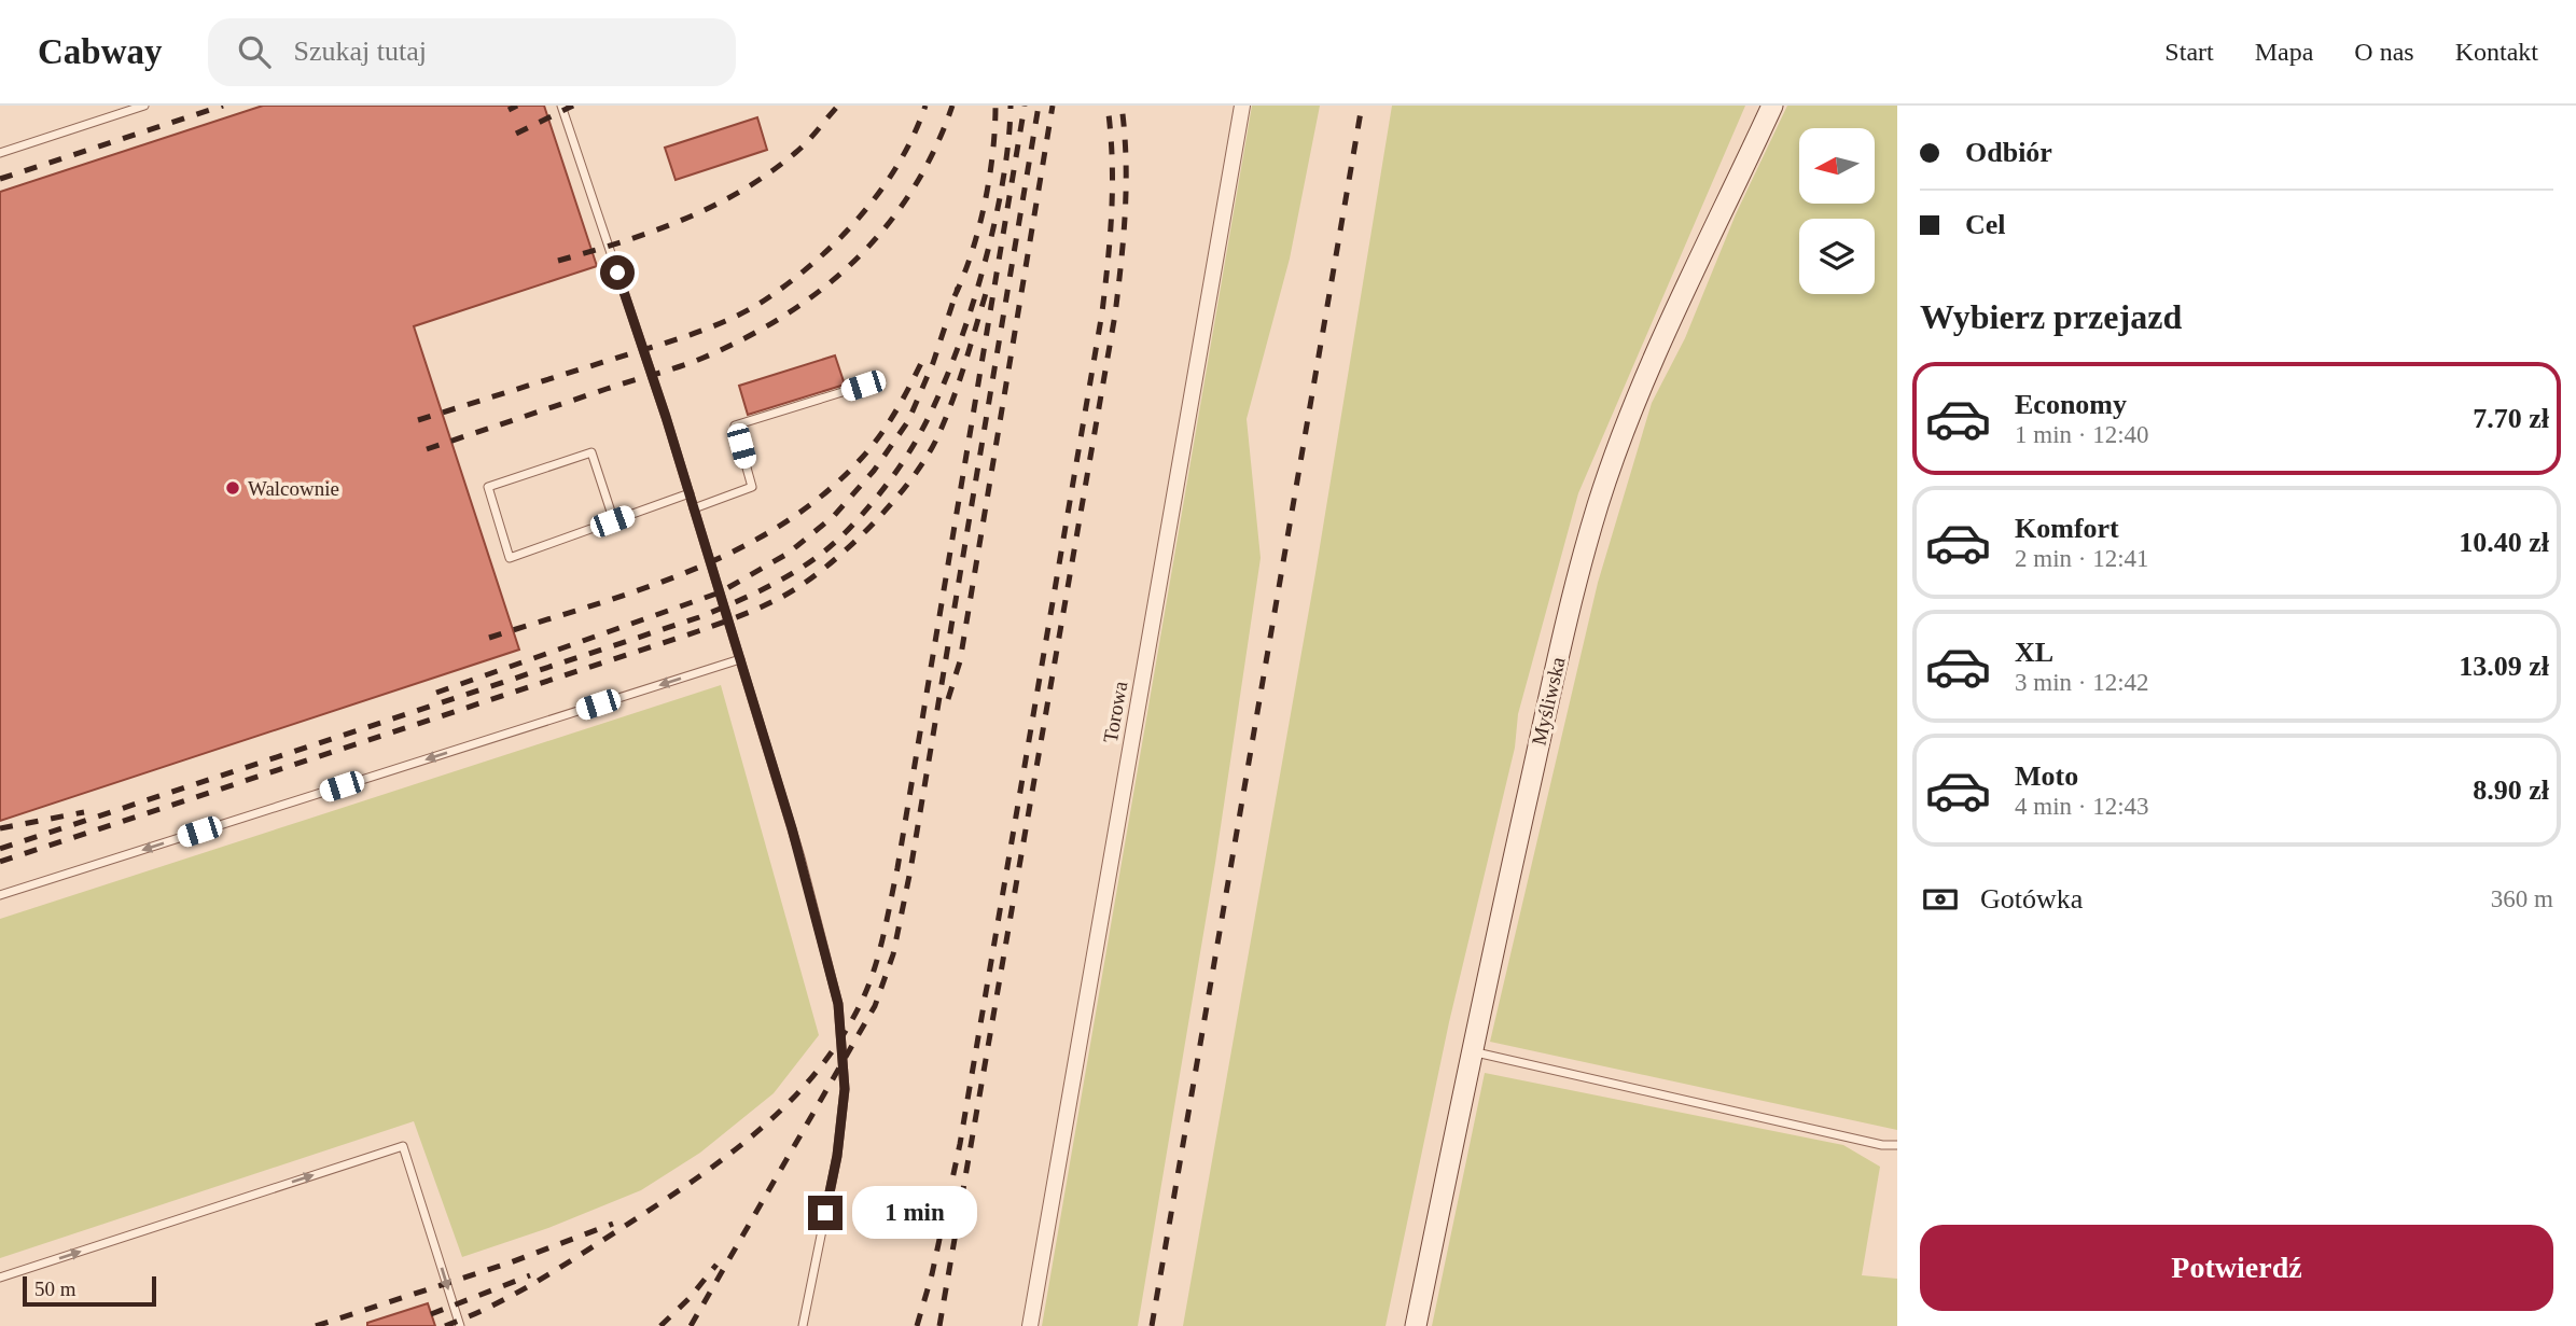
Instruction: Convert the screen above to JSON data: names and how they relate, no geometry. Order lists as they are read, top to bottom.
{
  "streets": {
    "street": ["Myśliwska", "Torowa"]
  },
  "places": ["Walcownie"],
  "scale_bar": "50 m",
  "north": "left",
  "page": {
    "header": "Cabway",
    "search": "Szukaj tutaj",
    "nav": [
      "Start",
      "Mapa",
      "O nas",
      "Kontakt"
    ],
    "banner": ["Odbiór", "Cel"],
    "heading": "Wybierz przejazd",
    "list": [
      {
        "name": "Economy",
        "note": "1 min · 12:40",
        "value": "7.70 zł"
      },
      {
        "name": "Komfort",
        "note": "2 min · 12:41",
        "value": "10.40 zł"
      },
      {
        "name": "XL",
        "note": "3 min · 12:42",
        "value": "13.09 zł"
      },
      {
        "name": "Moto",
        "note": "4 min · 12:43",
        "value": "8.90 zł"
      }
    ],
    "pay": ["Gotówka", "360 m"],
    "bubble": "1 min",
    "buttons": "Potwierdź",
    "scale": "50 m"
  }
}
